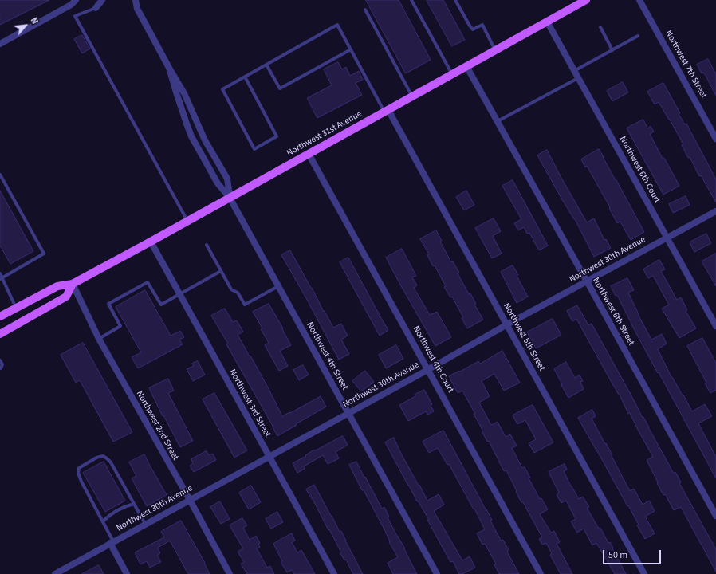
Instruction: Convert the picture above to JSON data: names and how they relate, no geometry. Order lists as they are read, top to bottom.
{
  "streets": {
    "main road": ["Northwest 31st Avenue"],
    "street": [
      "Northwest 7th Street",
      "Northwest 6th Court",
      "Northwest 30th Avenue",
      "Northwest 6th Street",
      "Northwest 5th Street",
      "Northwest 4th Street",
      "Northwest 4th Court",
      "Northwest 3rd Street",
      "Northwest 2nd Street"
    ]
  },
  "crossings": [
    ["Northwest 31st Avenue", "Northwest 6th Court"],
    ["Northwest 31st Avenue", "Northwest 6th Street"],
    ["Northwest 31st Avenue", "Northwest 5th Street"],
    ["Northwest 31st Avenue", "Northwest 4th Street"],
    ["Northwest 31st Avenue", "Northwest 4th Court"],
    ["Northwest 31st Avenue", "Northwest 3rd Street"],
    ["Northwest 31st Avenue", "Northwest 2nd Street"],
    ["Northwest 6th Court", "Northwest 30th Avenue"],
    ["Northwest 30th Avenue", "Northwest 6th Street"],
    ["Northwest 30th Avenue", "Northwest 5th Street"],
    ["Northwest 30th Avenue", "Northwest 4th Street"],
    ["Northwest 30th Avenue", "Northwest 4th Court"],
    ["Northwest 30th Avenue", "Northwest 3rd Street"],
    ["Northwest 30th Avenue", "Northwest 2nd Street"]
  ],
  "scale_bar": "50 m",
  "north": "top right"
}
